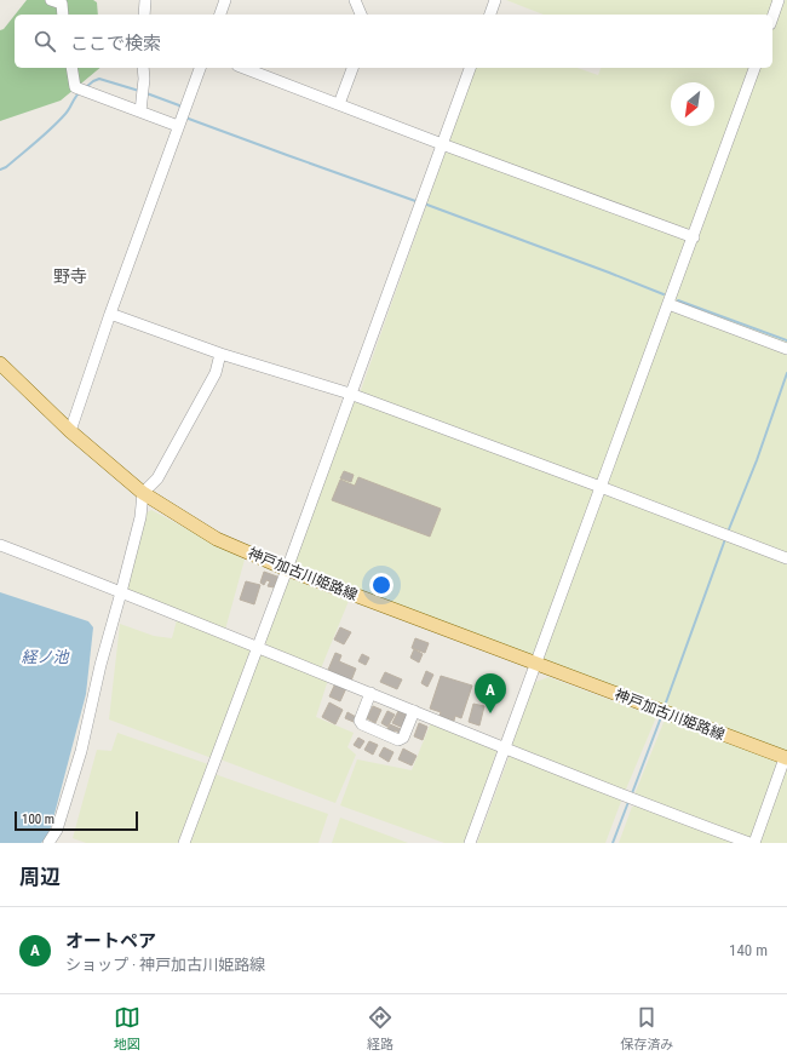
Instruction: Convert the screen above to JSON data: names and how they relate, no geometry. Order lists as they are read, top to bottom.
{
  "streets": {
    "main road": ["神戸加古川姫路線"]
  },
  "districts": ["野寺"],
  "water": ["経ノ池"],
  "scale_bar": "100 m",
  "north": "bottom left",
  "page": {
    "search": "ここで検索",
    "pins": "A",
    "scale": "100 m",
    "heading": "周辺",
    "list": [
      {
        "mark": "A",
        "name": "オートペア",
        "note": "ショップ · 神戸加古川姫路線",
        "value": "140 m"
      }
    ],
    "nav": ["地図", "経路", "保存済み"]
  }
}
